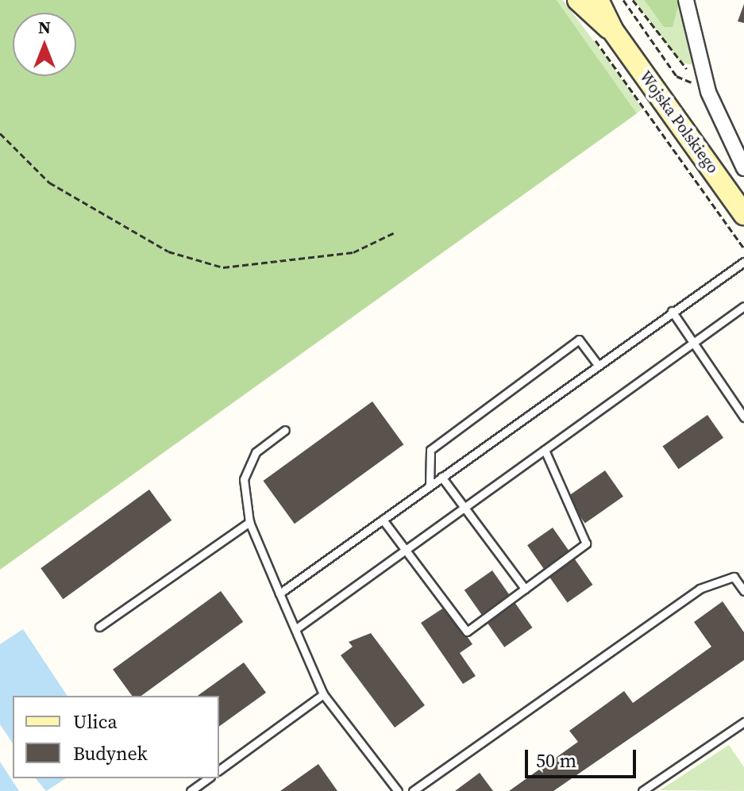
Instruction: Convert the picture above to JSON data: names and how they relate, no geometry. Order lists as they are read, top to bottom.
{
  "streets": {
    "main road": ["Wojska Polskiego"]
  },
  "legend": ["Ulica", "Budynek"],
  "scale_bar": "50 m",
  "north": "top"
}
